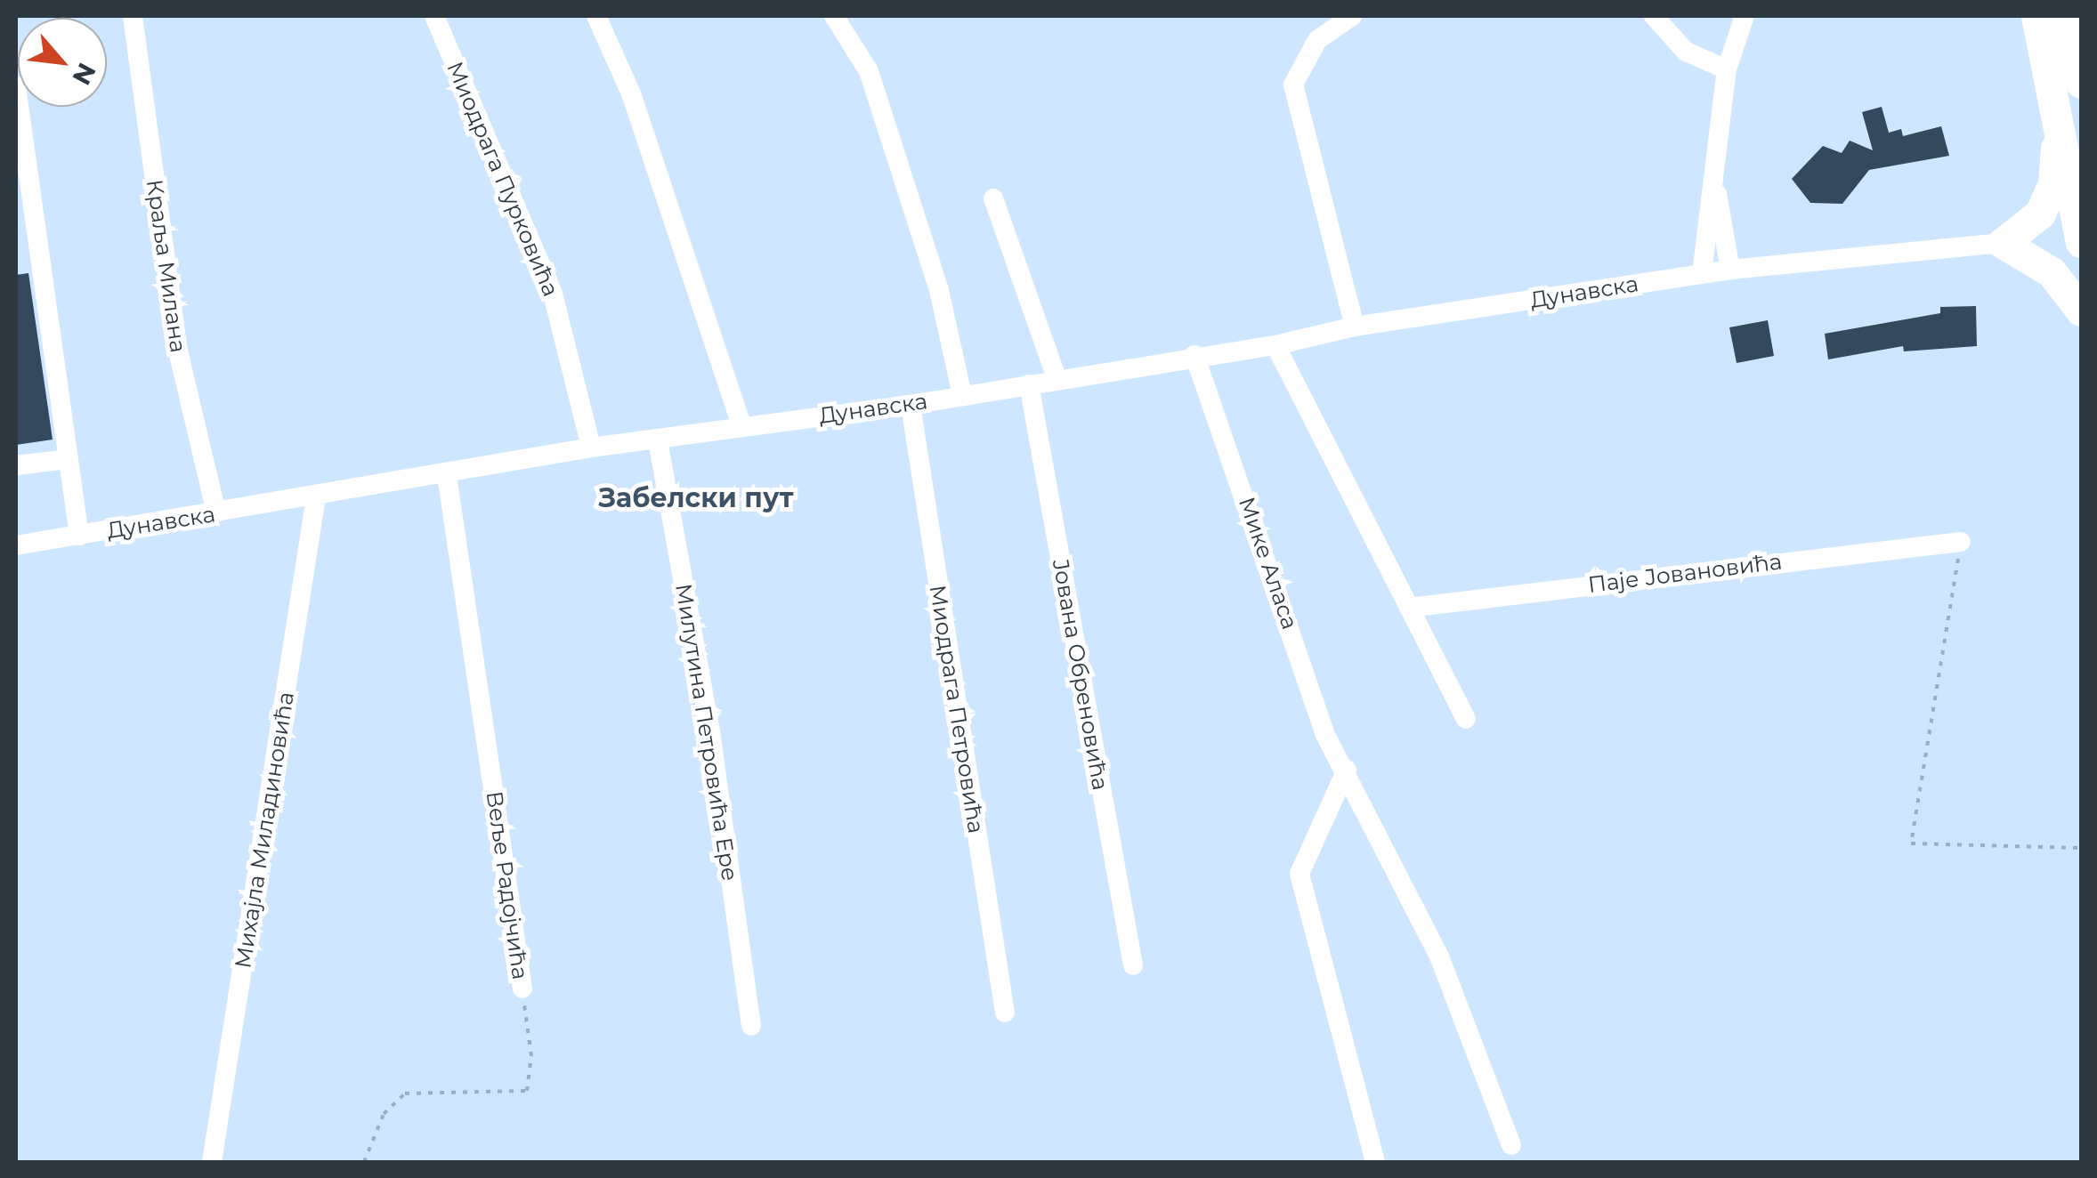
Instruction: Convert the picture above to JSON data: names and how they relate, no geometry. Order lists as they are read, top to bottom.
{
  "streets": {
    "street": [
      "Миодрага Пурковића",
      "Краља Милана",
      "Дунавска",
      "Мике Аласа",
      "Паје Јовановића",
      "Јована Обреновића",
      "Миодрага Петровића",
      "Милутина Петровића Ере",
      "Михајла Миладиновића",
      "Веље Радојчића"
    ]
  },
  "crossings": [
    ["Миодрага Пурковића", "Дунавска"],
    ["Краља Милана", "Дунавска"],
    ["Дунавска", "Мике Аласа"],
    ["Дунавска", "Јована Обреновића"],
    ["Дунавска", "Миодрага Петровића"],
    ["Дунавска", "Милутина Петровића Ере"],
    ["Дунавска", "Михајла Миладиновића"],
    ["Дунавска", "Веље Радојчића"]
  ],
  "districts": ["Забелски пут"],
  "north": "bottom right"
}
